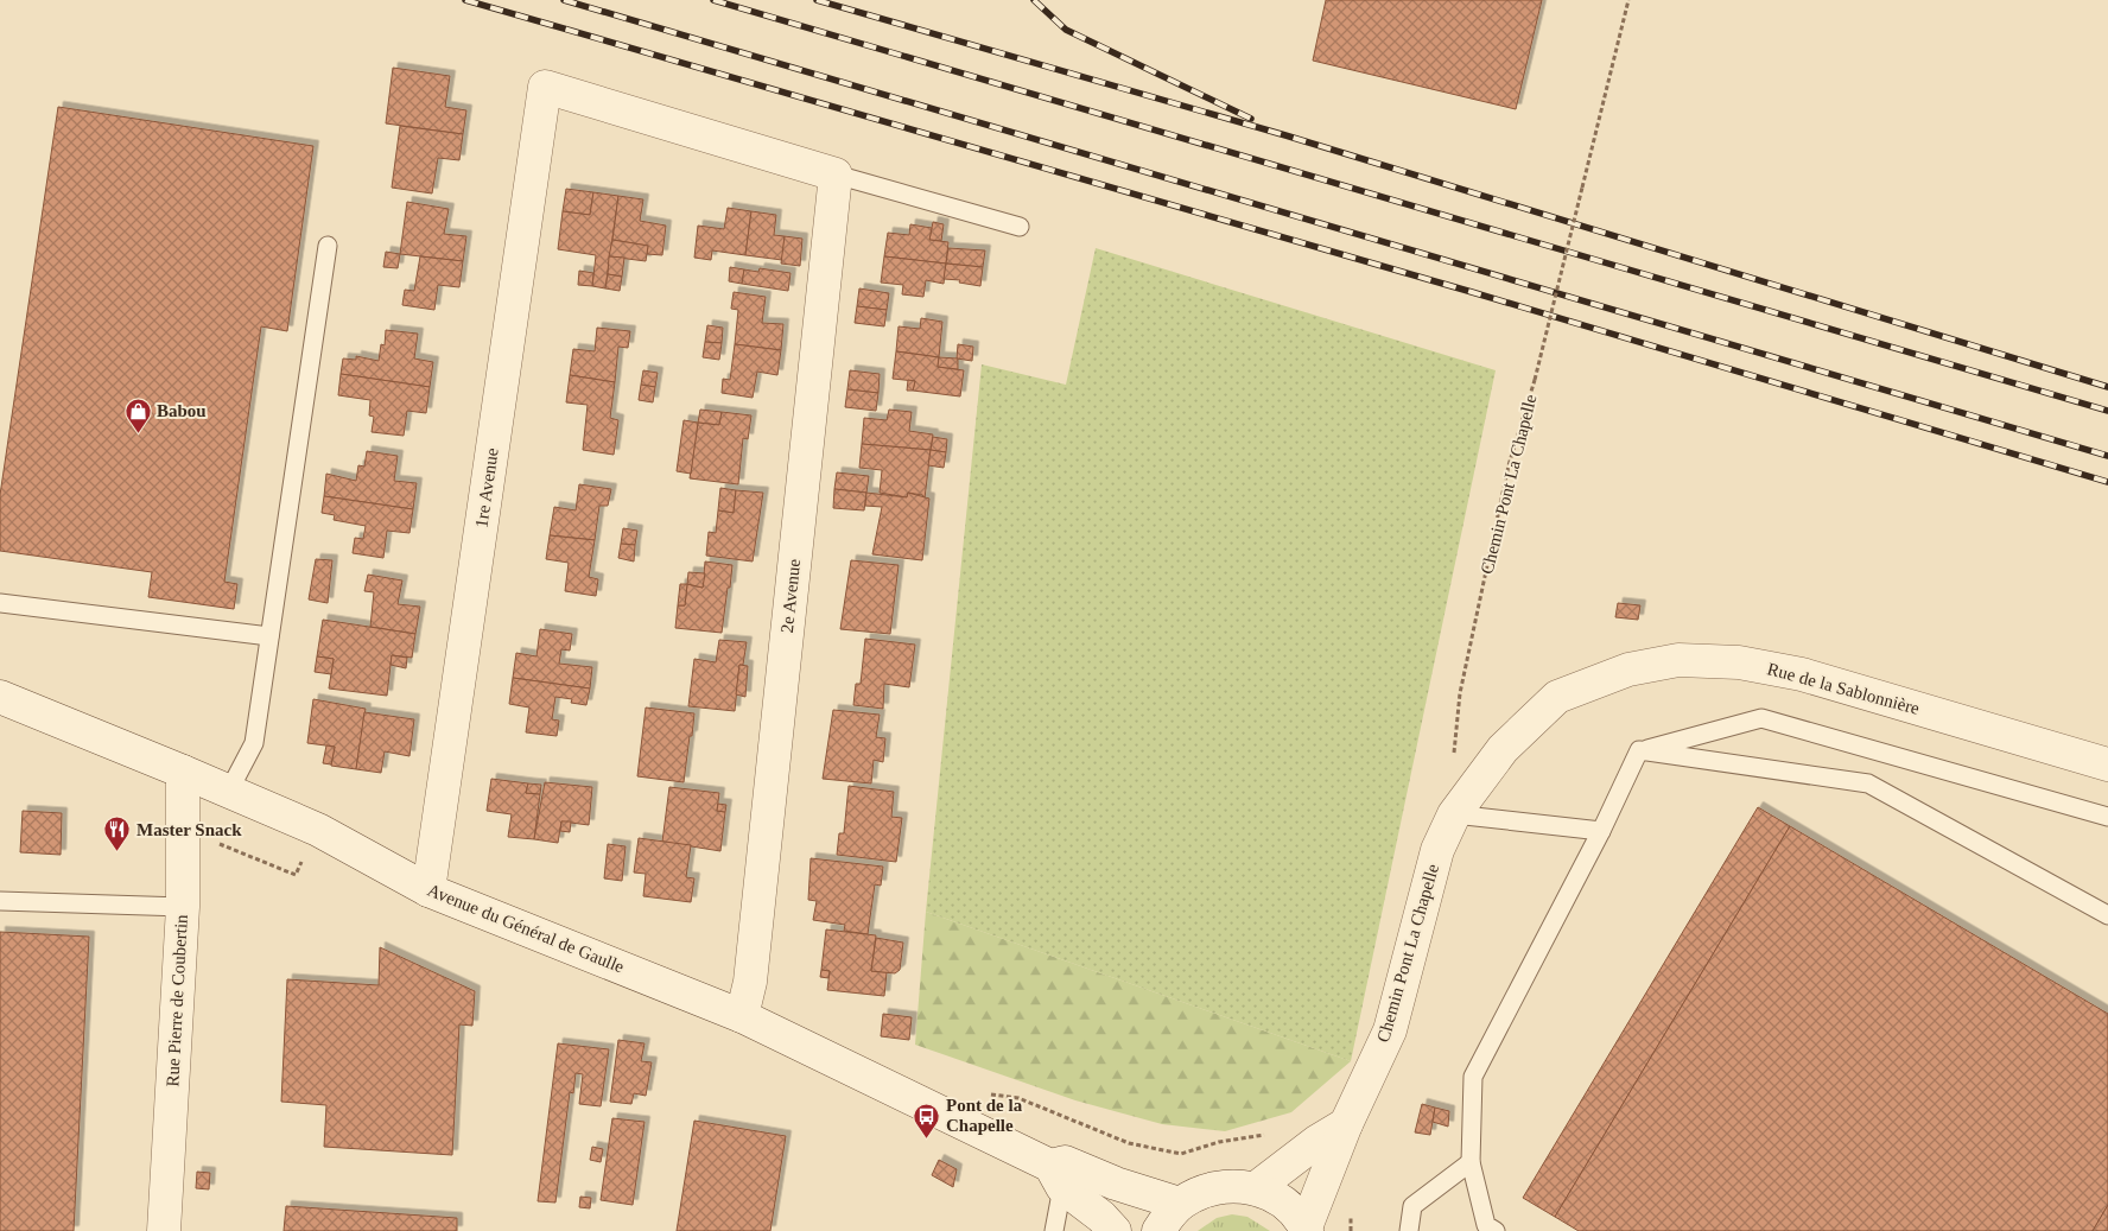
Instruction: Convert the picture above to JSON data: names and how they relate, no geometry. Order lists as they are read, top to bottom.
{
  "streets": {
    "street": [
      "Chemin Pont La Chapelle",
      "1re Avenue",
      "2e Avenue",
      "Rue de la Sablonnière",
      "Avenue du Général de Gaulle",
      "Rue Pierre de Coubertin"
    ]
  },
  "crossings": [
    ["Chemin Pont La Chapelle", "Rue de la Sablonnière"],
    ["1re Avenue", "2e Avenue"],
    ["1re Avenue", "Avenue du Général de Gaulle"],
    ["2e Avenue", "Avenue du Général de Gaulle"],
    ["Avenue du Général de Gaulle", "Rue Pierre de Coubertin"]
  ],
  "places": {
    "shop": ["Babou"],
    "restaurant": ["Master Snack"],
    "bus stop": ["Pont de la Chapelle"]
  }
}
